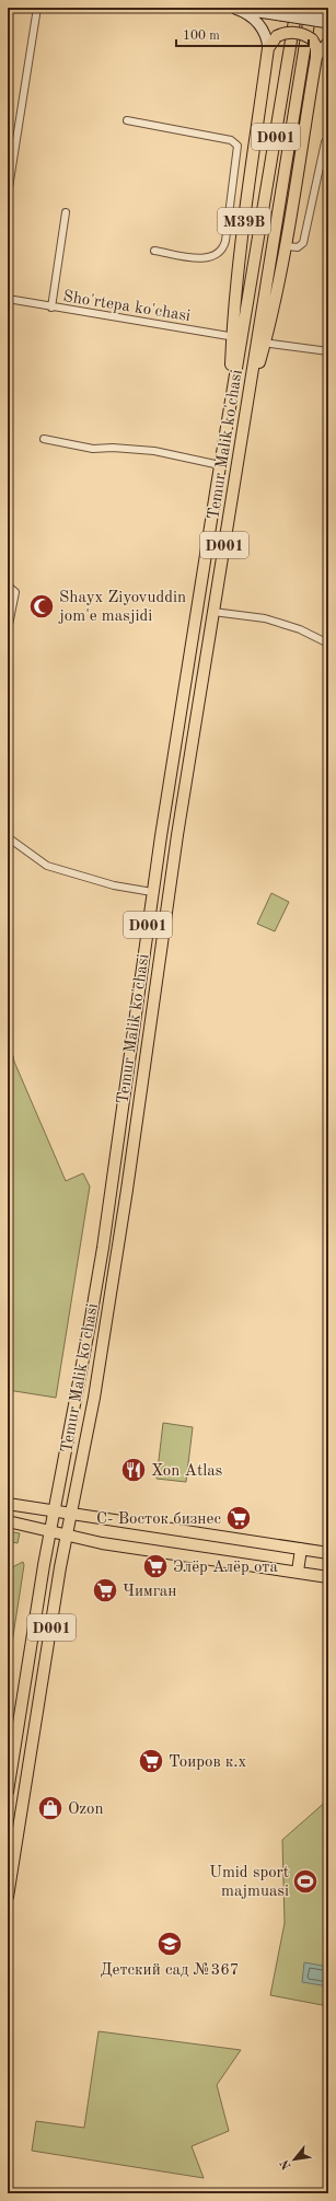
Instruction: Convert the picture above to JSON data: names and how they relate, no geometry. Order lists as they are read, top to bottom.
{
  "streets": {
    "main road": ["D001", "M39B", "Temur Malik ko'chasi"],
    "street": ["Sho'rtepa ko'chasi"]
  },
  "crossings": [
    ["M39B", "Sho'rtepa ko'chasi"],
    ["M39B", "Temur Malik ko'chasi"],
    ["Sho'rtepa ko'chasi", "Temur Malik ko'chasi"]
  ],
  "places": {
    "mosque": ["Shayx Ziyovuddin jom'e masjidi"],
    "restaurant": ["Xon Atlas"],
    "supermarket": [
      "С- Восток бизнес",
      "Элёр Алёр ота",
      "Чимган",
      "Тоиров к.х"
    ],
    "shop": ["Ozon"],
    "sports": ["Umid sport majmuasi"],
    "school or university": ["Детский сад №367"]
  },
  "scale_bar": "100 m",
  "north": "bottom left"
}
